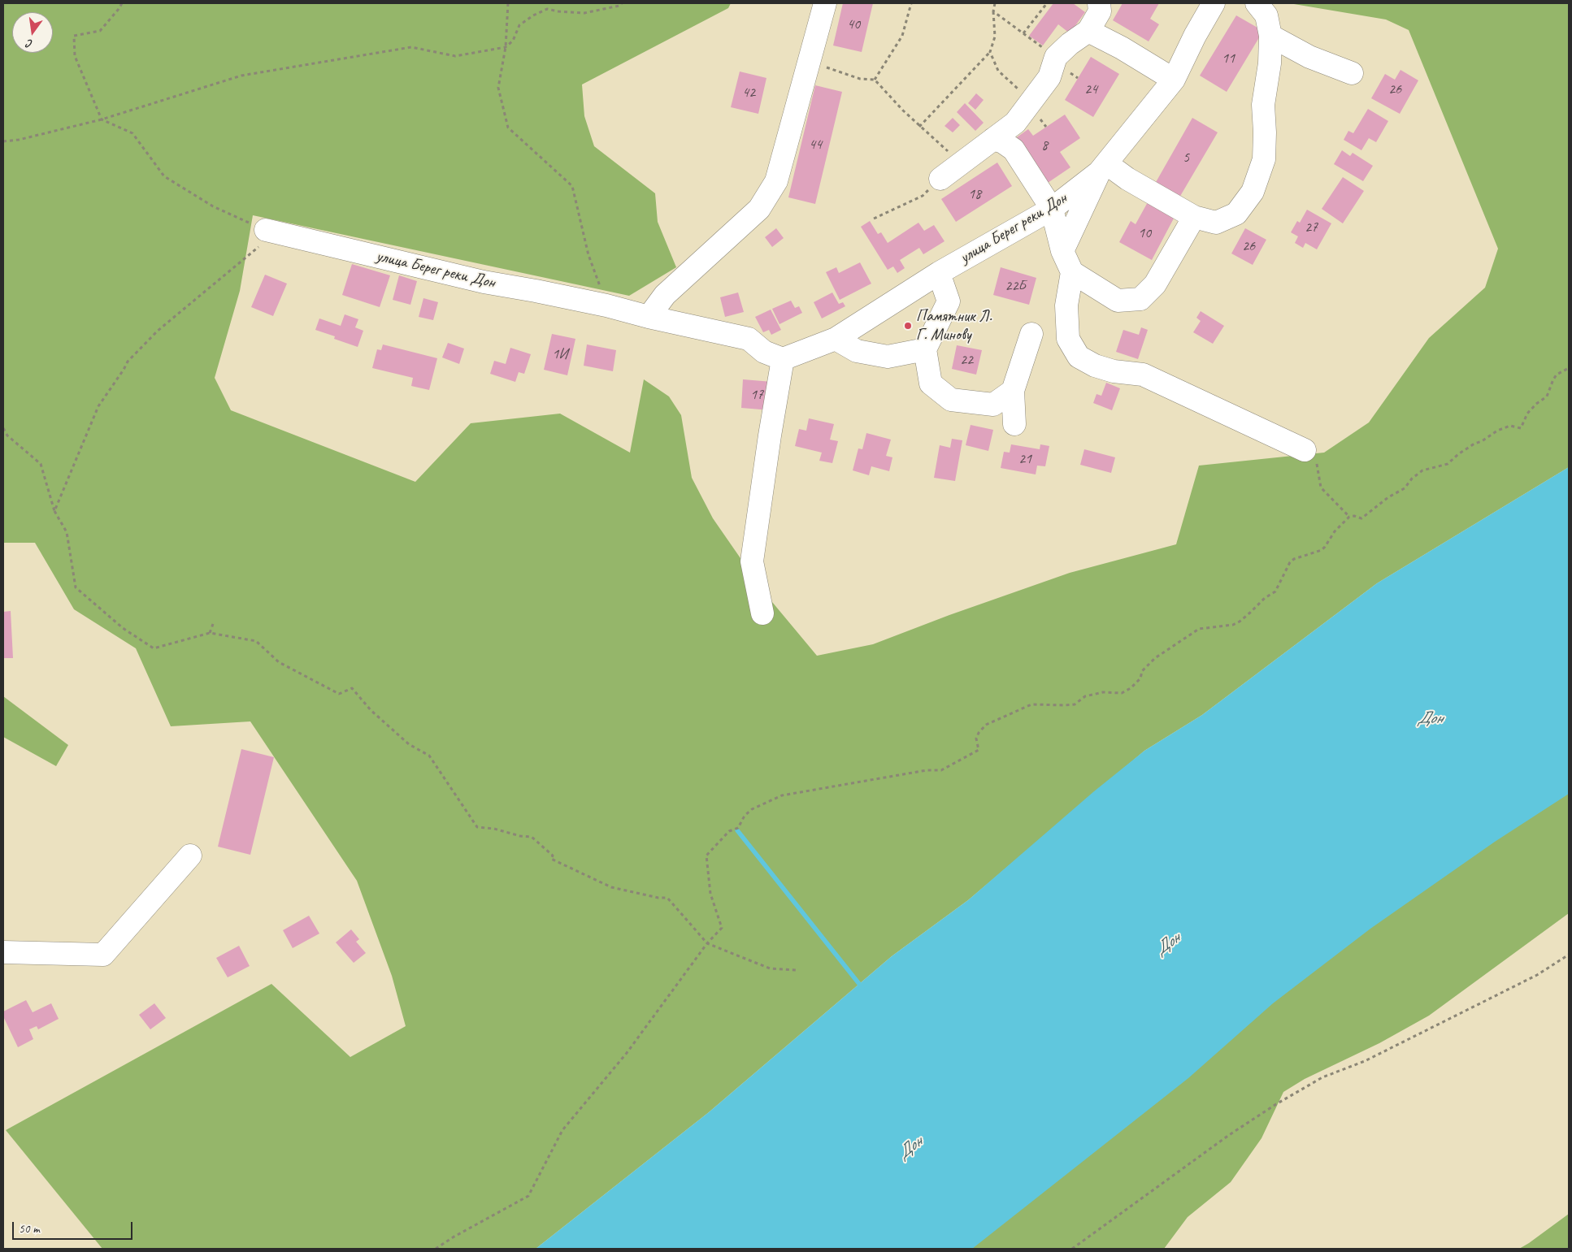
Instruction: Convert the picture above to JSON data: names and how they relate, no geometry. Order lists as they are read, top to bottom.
{
  "streets": {
    "street": ["улица Берег реки Дон"]
  },
  "water": ["Дон"],
  "places": ["Памятник Л. Г. Минову"],
  "house_numbers": [
    "40",
    "11",
    "24",
    "26",
    "42",
    "44",
    "8",
    "5",
    "18",
    "27",
    "10",
    "26",
    "22Б",
    "1И",
    "22",
    "17",
    "21"
  ],
  "scale_bar": "50 m",
  "north": "bottom"
}
